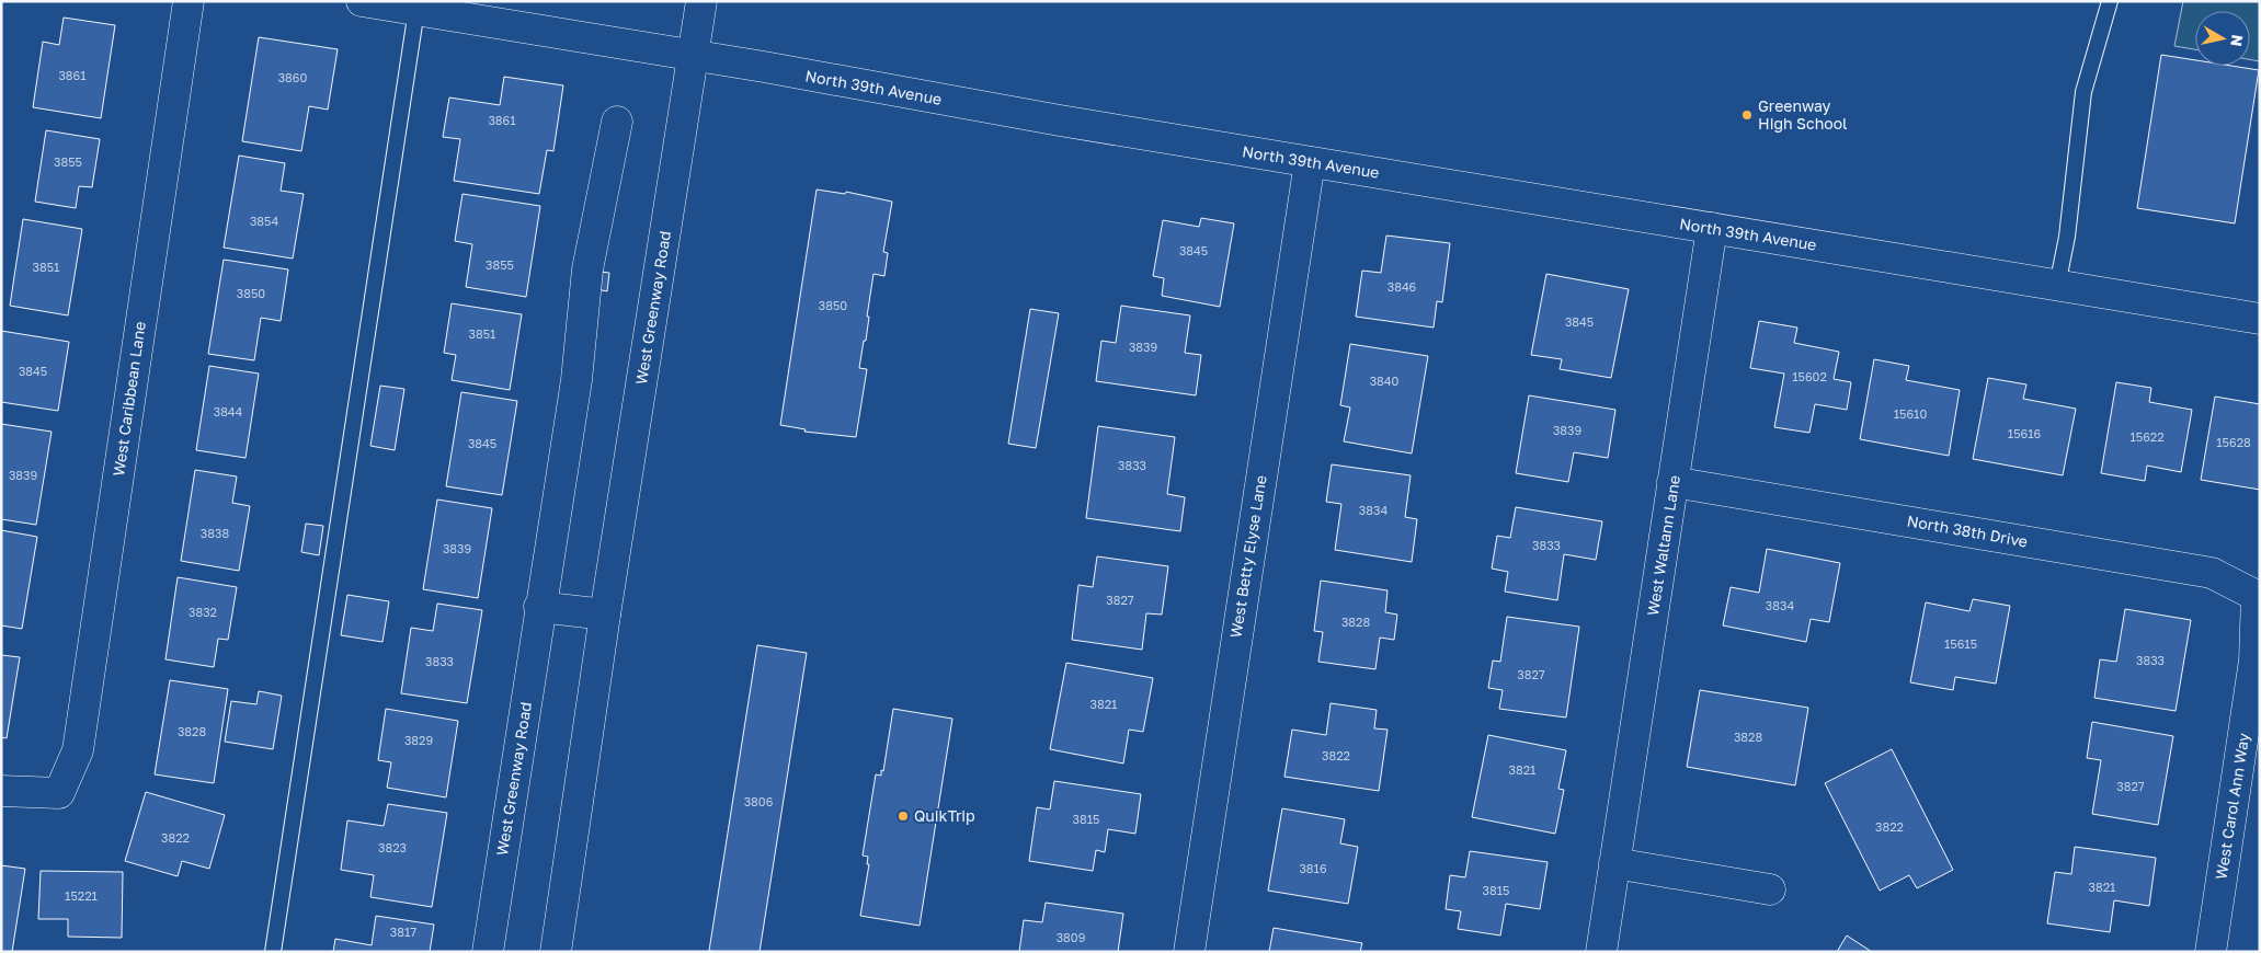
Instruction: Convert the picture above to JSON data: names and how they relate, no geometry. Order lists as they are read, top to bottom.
{
  "streets": {
    "street": [
      "North 39th Avenue",
      "West Greenway Road",
      "West Caribbean Lane",
      "North 38th Drive",
      "West Waltann Lane",
      "West Betty Elyse Lane",
      "West Carol Ann Way"
    ]
  },
  "crossings": [
    ["North 39th Avenue", "West Greenway Road"],
    ["North 39th Avenue", "West Waltann Lane"],
    ["North 39th Avenue", "West Betty Elyse Lane"],
    ["North 38th Drive", "West Waltann Lane"],
    ["North 38th Drive", "West Carol Ann Way"]
  ],
  "places": ["Greenway High School", "QuikTrip"],
  "house_numbers": [
    "3861",
    "3860",
    "3861",
    "3855",
    "3854",
    "3845",
    "3855",
    "3851",
    "3846",
    "3850",
    "3850",
    "3845",
    "3851",
    "3839",
    "3845",
    "15602",
    "3840",
    "3844",
    "15610",
    "3839",
    "15616",
    "15622",
    "15628",
    "3845",
    "3833",
    "3839",
    "3834",
    "3838",
    "3833",
    "3839",
    "3827",
    "3834",
    "3832",
    "3828",
    "15615",
    "3833",
    "3833",
    "3827",
    "3821",
    "3828",
    "3828",
    "3829",
    "3822",
    "3821",
    "3827",
    "3806",
    "3815",
    "3822",
    "3822",
    "3823",
    "3816",
    "3821",
    "3815",
    "15221",
    "3817",
    "3809"
  ],
  "north": "right"
}
